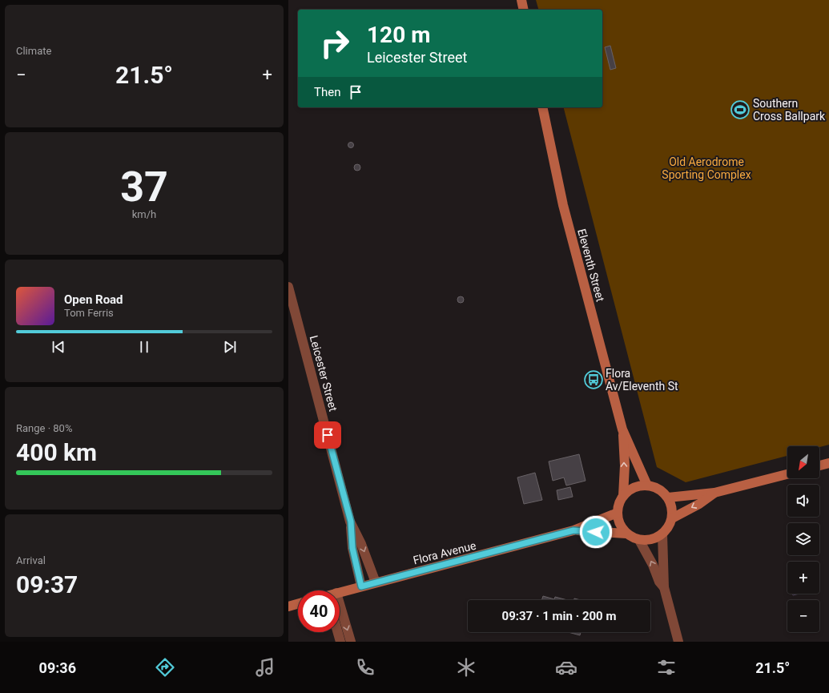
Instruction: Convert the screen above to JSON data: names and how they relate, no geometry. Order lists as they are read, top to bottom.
{
  "streets": {
    "main road": ["Eleventh Street", "Flora Avenue"],
    "street": ["Leicester Street"]
  },
  "crossings": [
    ["Eleventh Street", "Flora Avenue"],
    ["Leicester Street", "Flora Avenue"]
  ],
  "parks": ["Old Aerodrome Sporting Complex"],
  "places": {
    "sports": ["Southern Cross Ballpark"],
    "bus stop": ["Flora Av/Eleventh St"]
  },
  "north": "bottom left",
  "page": {
    "tile": [
      "Climate",
      ["37", "km/h"],
      ["Range · 80%", "400 km"],
      ["Arrival", "09:37"]
    ],
    "turn": ["120 m", "Leicester Street"],
    "heat": ["−", "21.5°", "+"],
    "then": "Then",
    "song": ["Open Road", "Tom Ferris"],
    "map_buttons": ["+", "−"],
    "limit": "40",
    "trip": "09:37 · 1 min · 200 m",
    "tabs": ["09:36", "21.5°"]
  }
}
